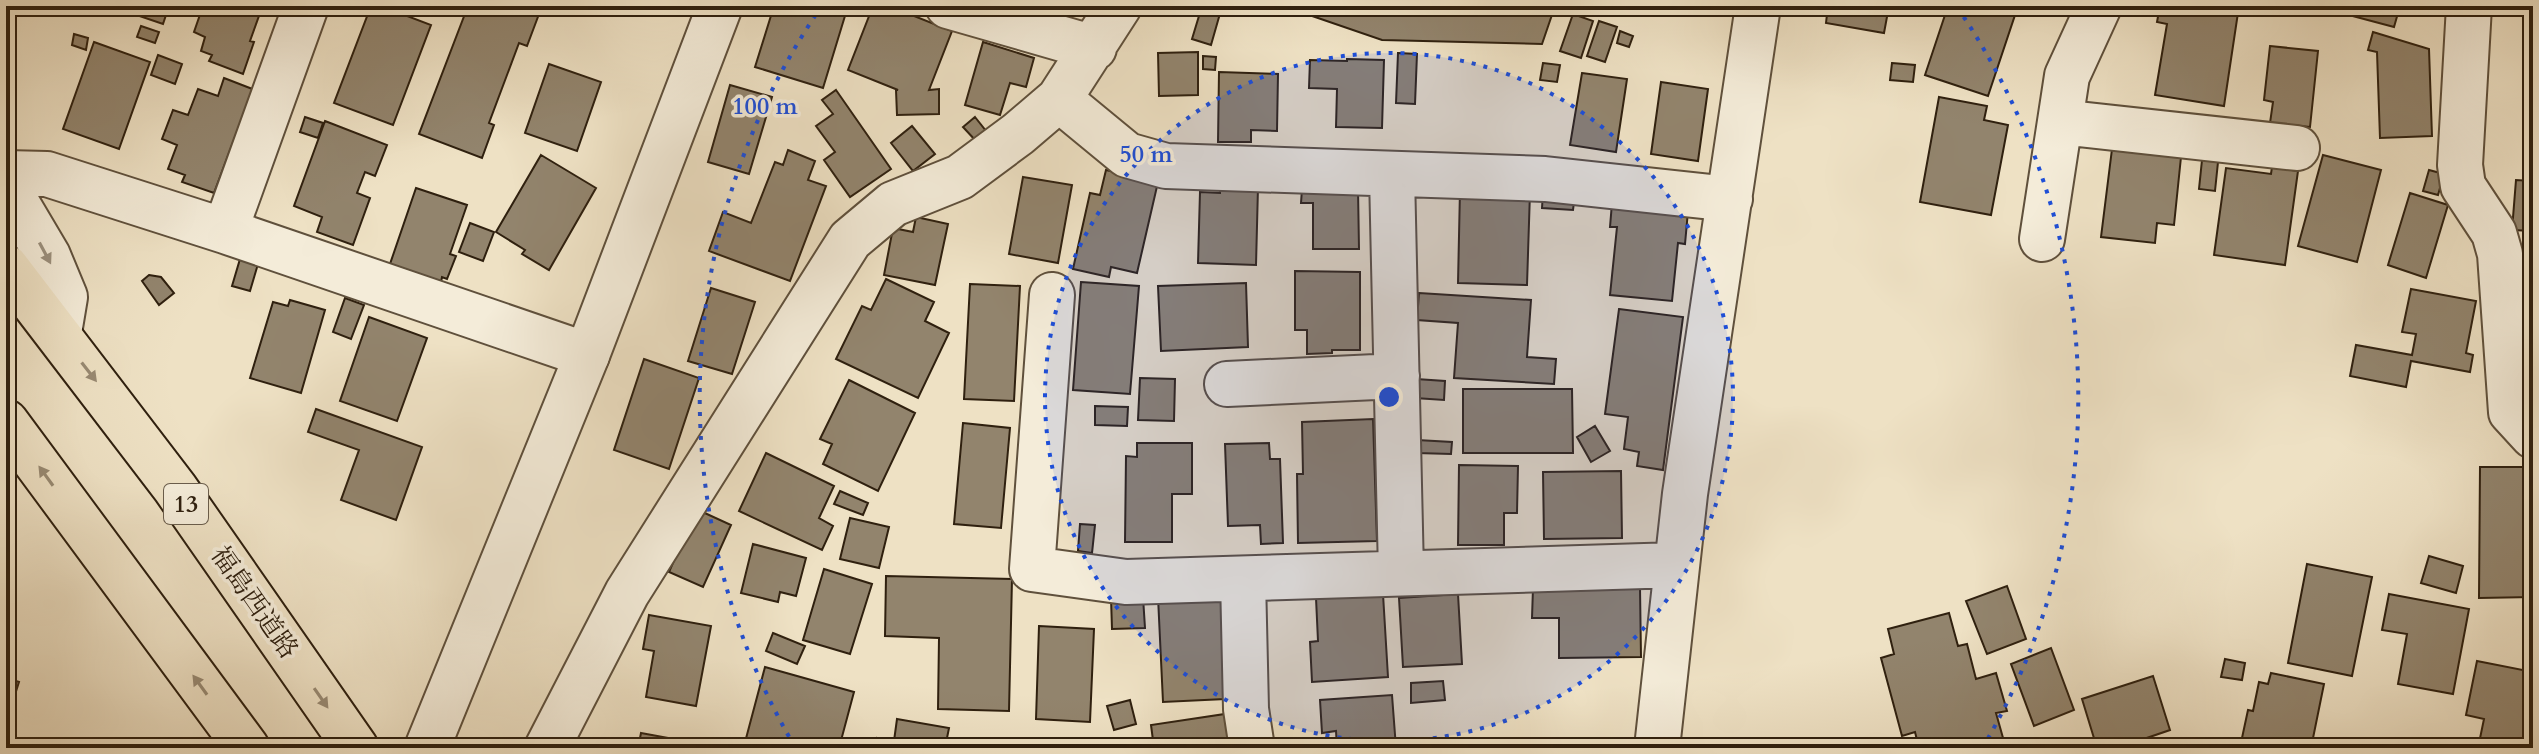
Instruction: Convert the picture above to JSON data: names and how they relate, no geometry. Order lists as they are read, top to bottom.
{
  "streets": {
    "highway": ["13", "福島西道路"]
  },
  "rings": ["100 m", "50 m"]
}
